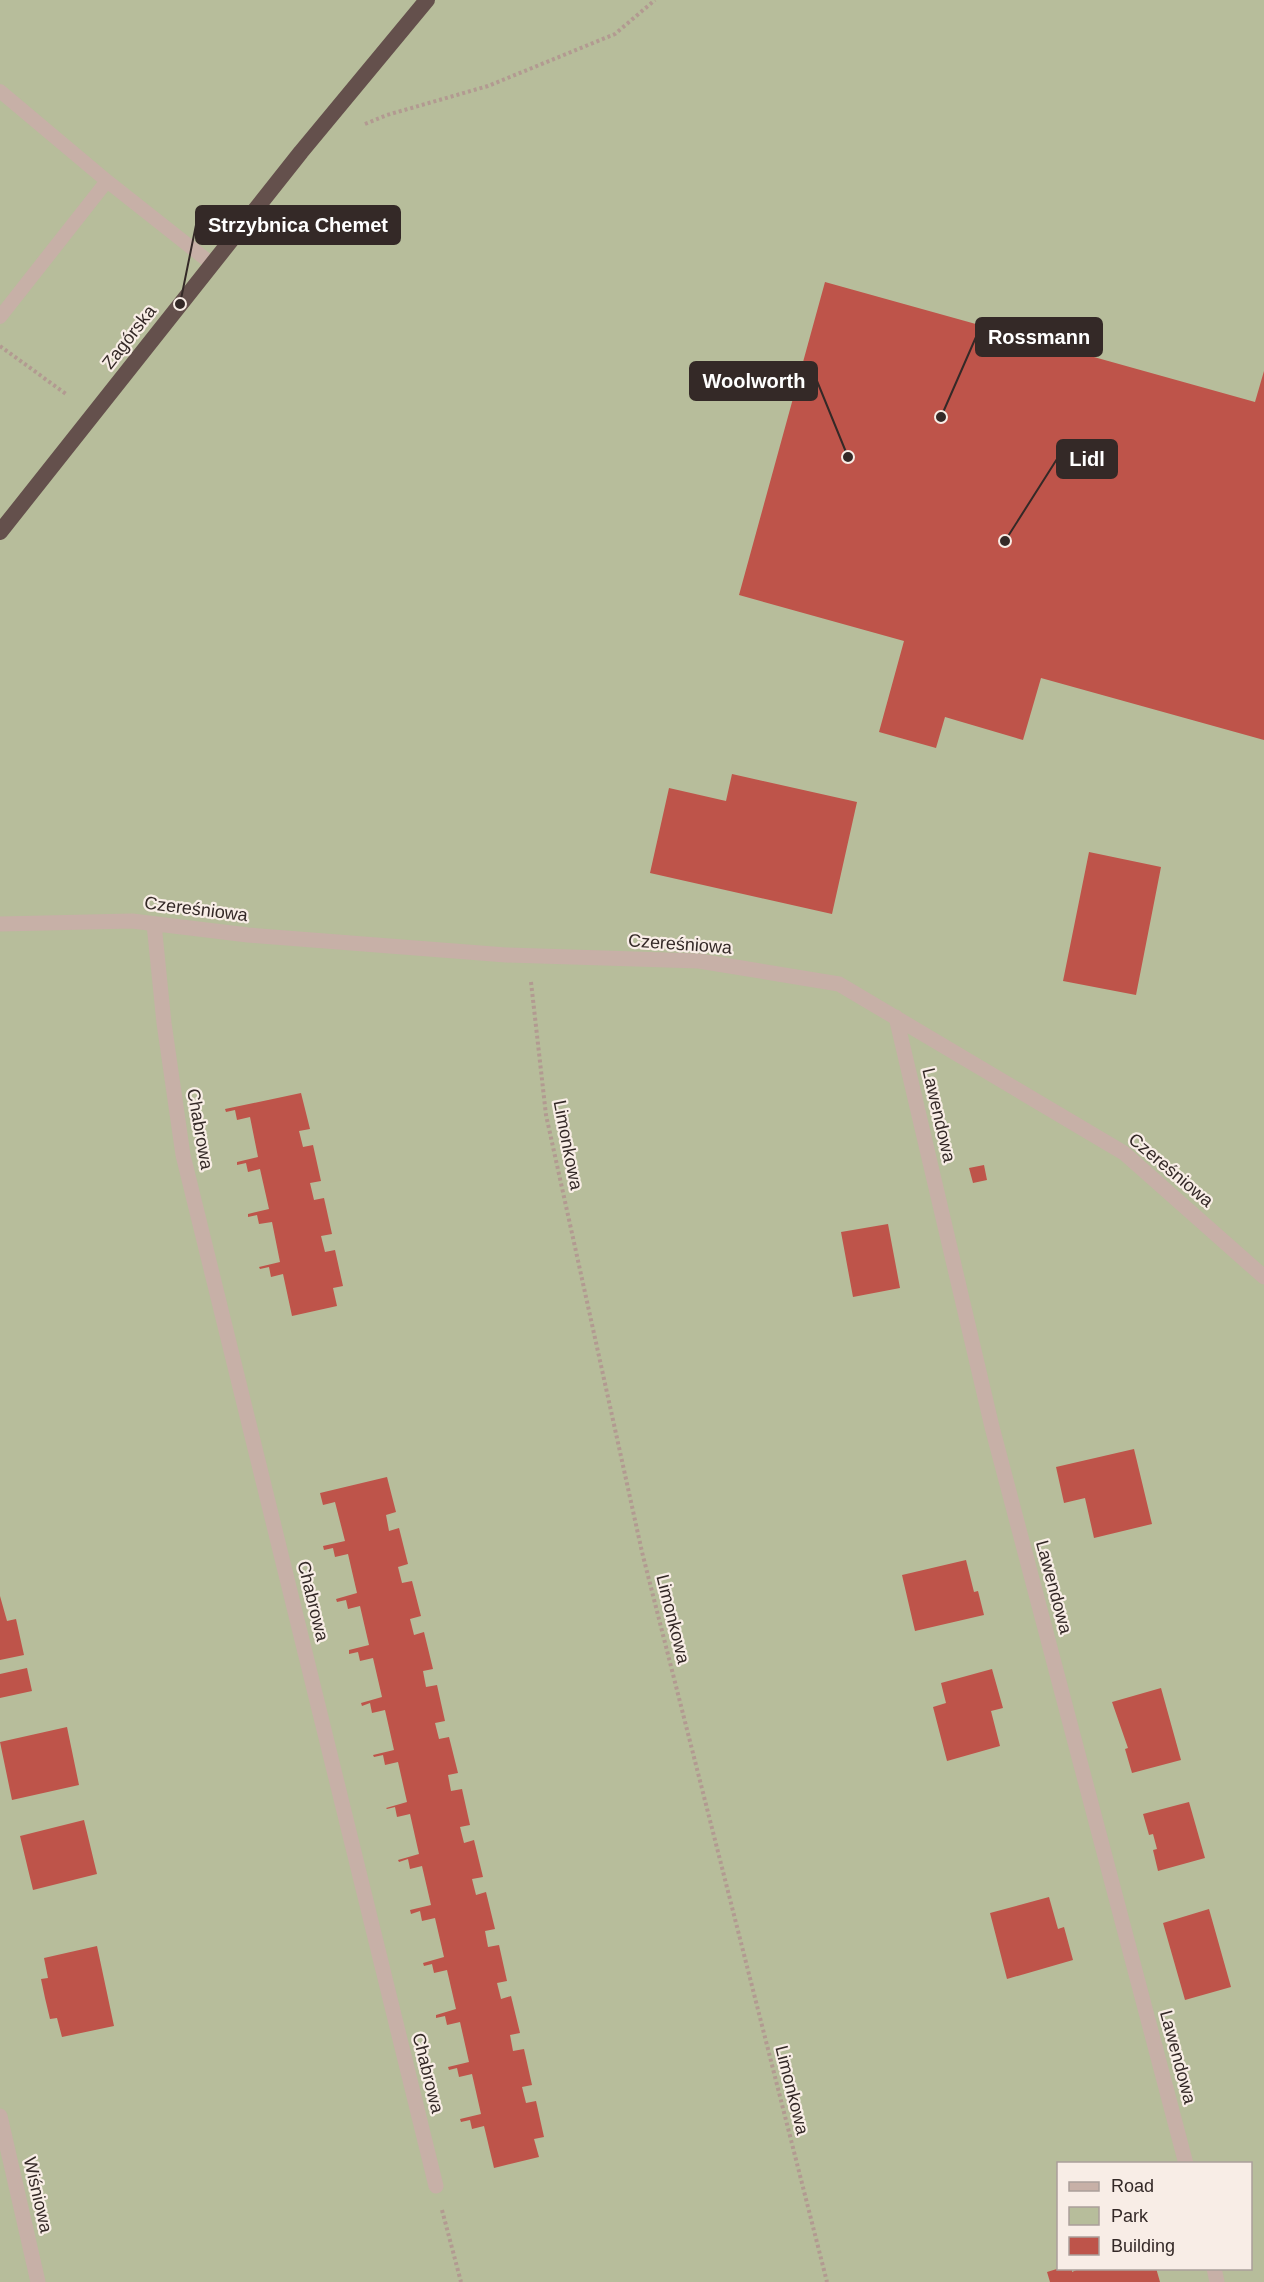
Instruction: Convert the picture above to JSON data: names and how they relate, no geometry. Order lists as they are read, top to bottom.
{
  "streets": {
    "highway": ["Zagórska"],
    "street": [
      "Czereśniowa",
      "Lawendowa",
      "Chabrowa",
      "Wiśniowa"
    ],
    "path": ["Limonkowa"]
  },
  "crossings": [
    ["Czereśniowa", "Lawendowa"],
    ["Czereśniowa", "Chabrowa"],
    ["Czereśniowa", "Limonkowa"]
  ],
  "places": [
    "Strzybnica Chemet",
    "Rossmann",
    "Woolworth",
    "Lidl"
  ],
  "legend": ["Road", "Park", "Building"]
}
